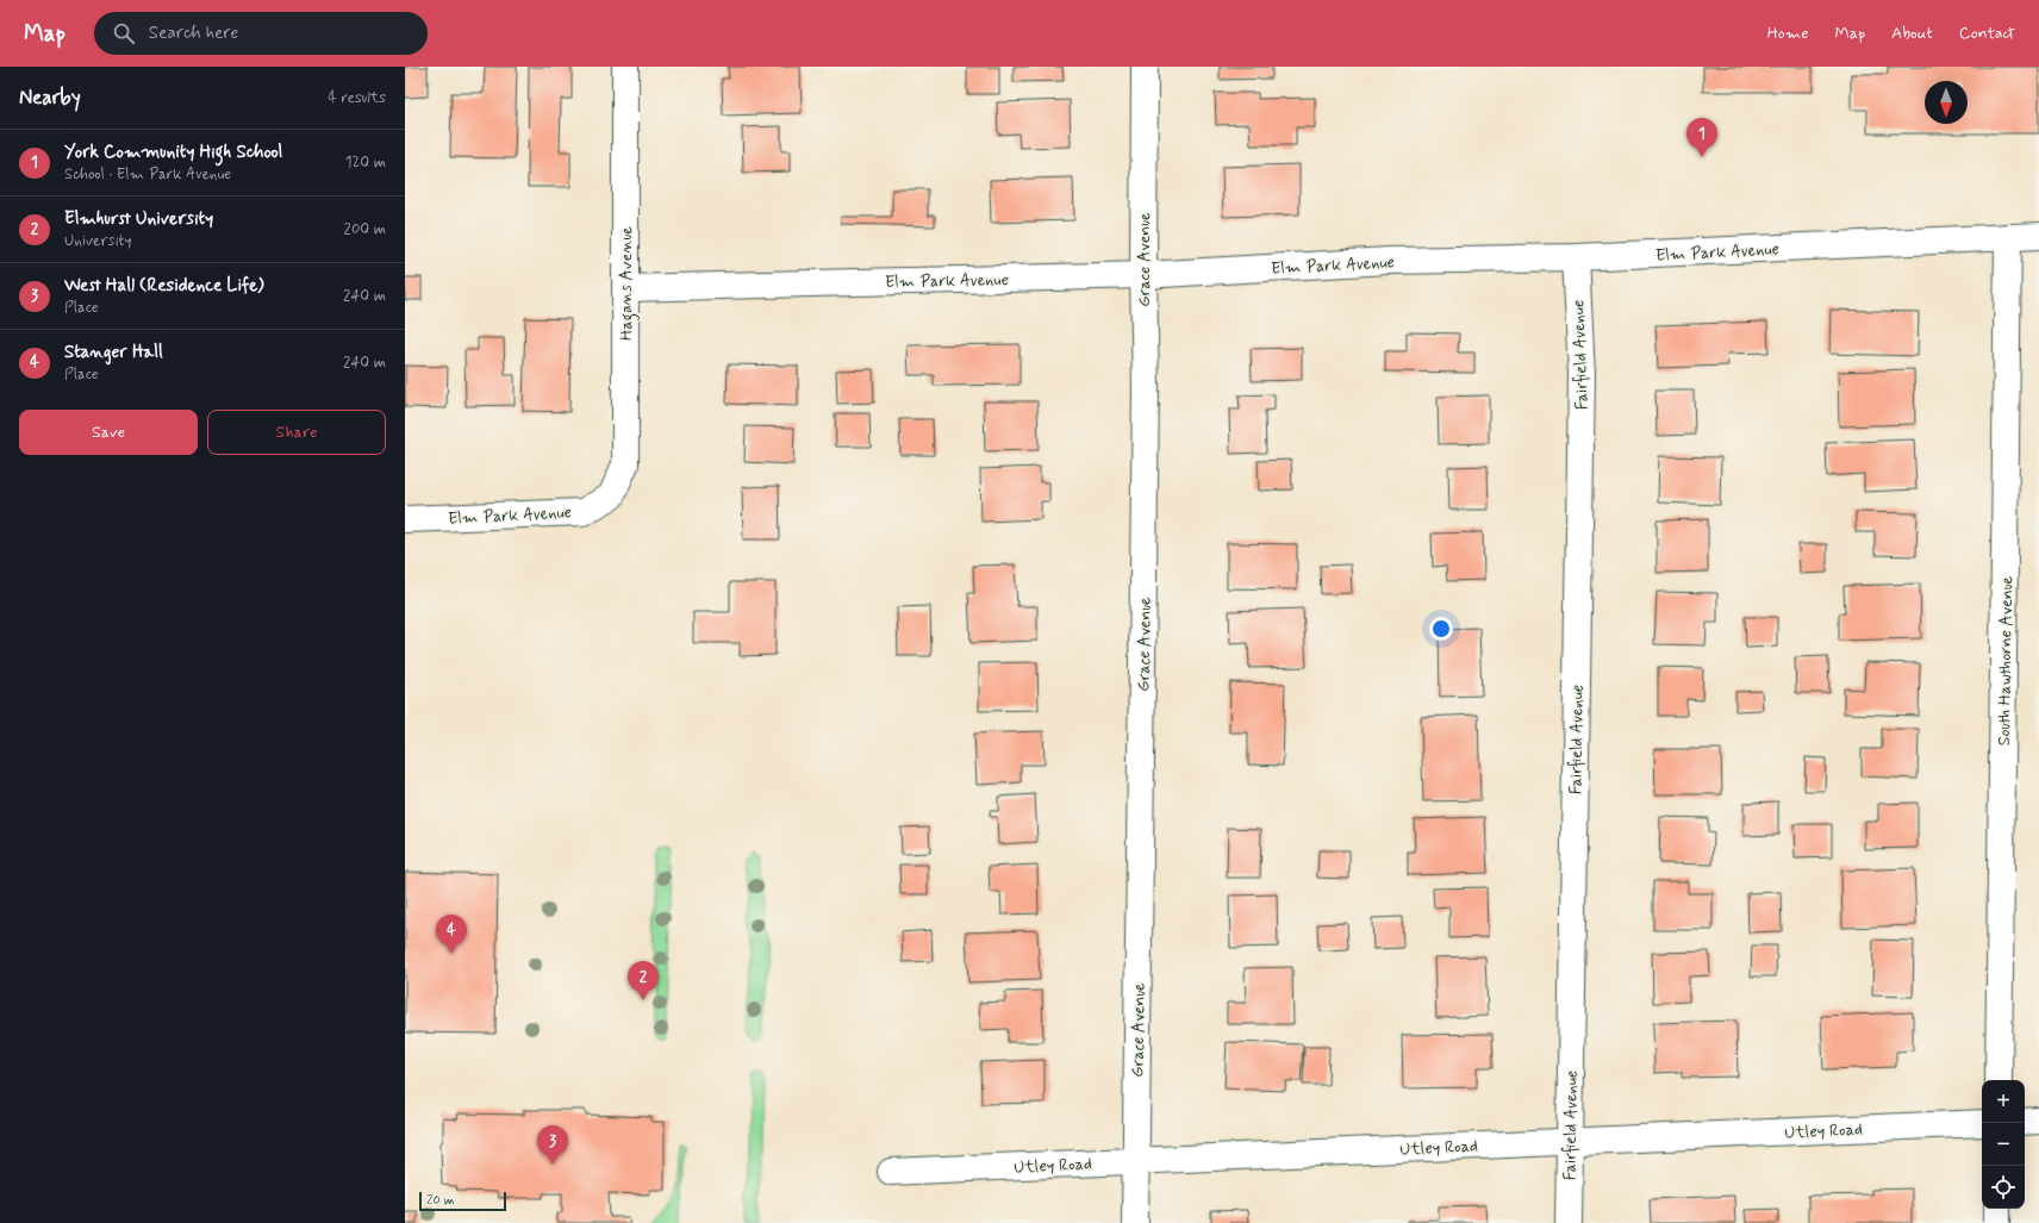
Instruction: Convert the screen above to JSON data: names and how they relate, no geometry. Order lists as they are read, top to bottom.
{
  "streets": {
    "street": [
      "Elm Park Avenue",
      "Grace Avenue",
      "Hagans Avenue",
      "Fairfield Avenue",
      "South Hawthorne Avenue",
      "Utley Road"
    ]
  },
  "crossings": [
    ["Elm Park Avenue", "Grace Avenue"],
    ["Elm Park Avenue", "Hagans Avenue"],
    ["Elm Park Avenue", "Fairfield Avenue"],
    ["Elm Park Avenue", "South Hawthorne Avenue"],
    ["Grace Avenue", "Utley Road"],
    ["Fairfield Avenue", "Utley Road"]
  ],
  "scale_bar": "20 m",
  "north": "bottom",
  "page": {
    "header": "Map",
    "search": "Search here",
    "nav": [
      "Home",
      "Map",
      "About",
      "Contact"
    ],
    "heading": ["Nearby", "4 results"],
    "pins": [
      "1",
      "4",
      "2",
      "3"
    ],
    "list": [
      {
        "mark": "1",
        "name": "York Community High School",
        "note": "School · Elm Park Avenue",
        "value": "120 m"
      },
      {
        "mark": "2",
        "name": "Elmhurst University",
        "note": "University",
        "value": "200 m"
      },
      {
        "mark": "3",
        "name": "West Hall (Residence Life)",
        "note": "Place",
        "value": "240 m"
      },
      {
        "mark": "4",
        "name": "Stanger Hall",
        "note": "Place",
        "value": "240 m"
      }
    ],
    "buttons": ["Save", "Share"],
    "map_buttons": ["+", "−"],
    "scale": "20 m"
  }
}
